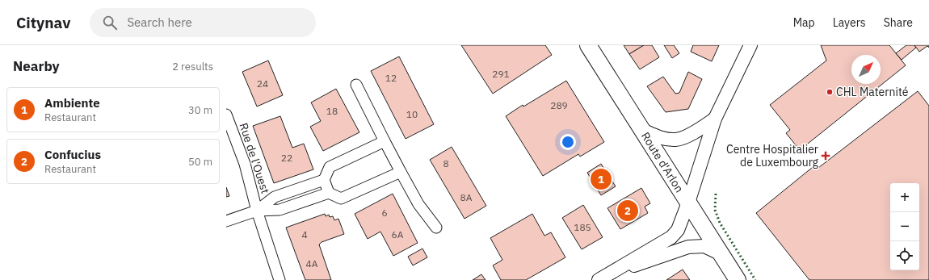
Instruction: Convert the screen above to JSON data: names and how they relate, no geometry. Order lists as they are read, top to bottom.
{
  "streets": {
    "main road": ["Route d'Arlon"],
    "street": ["Rue de l'Ouest"]
  },
  "places": {
    "other": ["CHL Maternité"],
    "health": ["Centre Hospitalier de Luxembourg"]
  },
  "house_numbers": [
    "291",
    "12",
    "24",
    "289",
    "18",
    "10",
    "22",
    "8",
    "8A",
    "6",
    "185",
    "4",
    "6A",
    "4A"
  ],
  "north": "top right",
  "page": {
    "header": "Citynav",
    "search": "Search here",
    "nav": ["Map", "Layers", "Share"],
    "heading": ["Nearby", "2 results"],
    "list": [
      {
        "mark": "1",
        "name": "Ambiente",
        "note": "Restaurant",
        "value": "30 m"
      },
      {
        "mark": "2",
        "name": "Confucius",
        "note": "Restaurant",
        "value": "50 m"
      }
    ],
    "pins": ["1", "2"],
    "map_buttons": ["+", "−"]
  }
}
